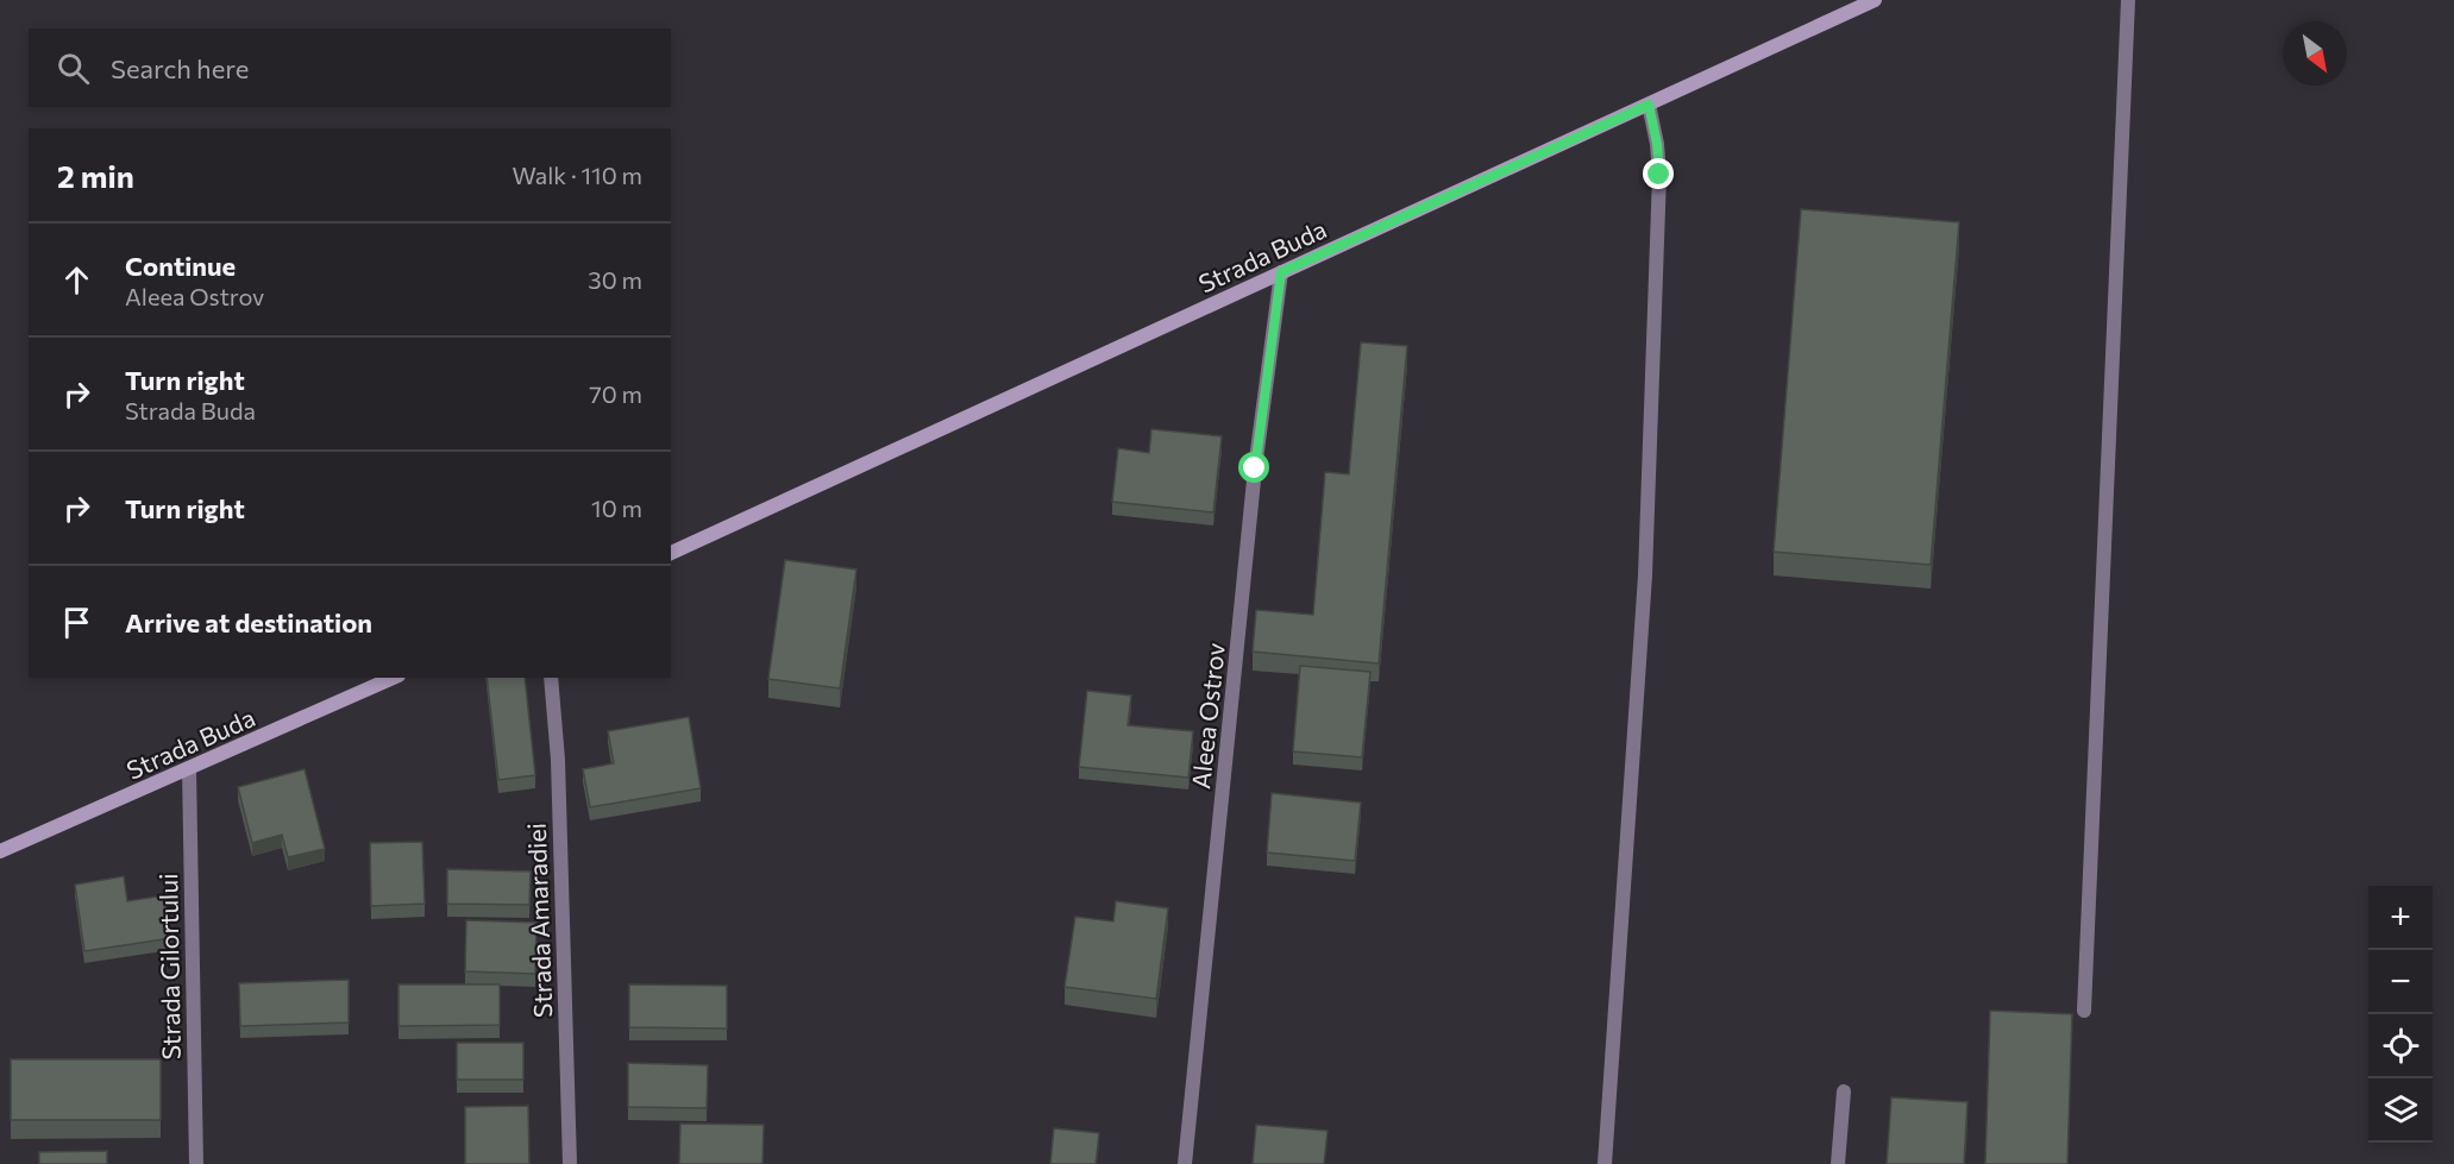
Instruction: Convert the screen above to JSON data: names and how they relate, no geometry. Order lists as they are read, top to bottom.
{
  "streets": {
    "main road": ["Strada Buda"],
    "street": ["Aleea Ostrov", "Strada Amaradiei", "Strada Gilortului"]
  },
  "crossings": [
    ["Strada Buda", "Aleea Ostrov"],
    ["Strada Buda", "Strada Gilortului"]
  ],
  "north": "bottom right",
  "page": {
    "search": "Search here",
    "heading": ["2 min", "Walk · 110 m"],
    "list": [
      ["Continue", "Aleea Ostrov", "30 m"],
      ["Turn right", "Strada Buda", "70 m"],
      ["Turn right", "10 m"],
      "Arrive at destination"
    ],
    "map_buttons": ["+", "−"]
  }
}
